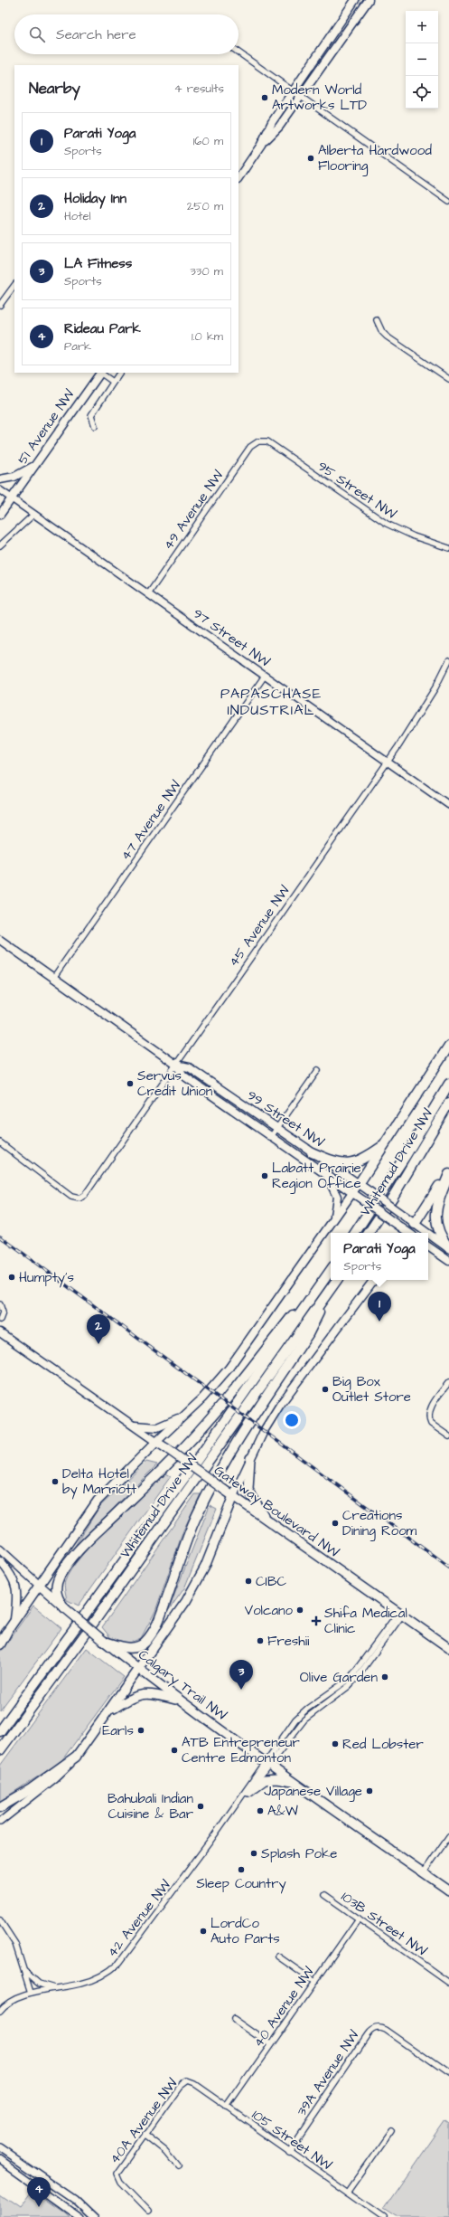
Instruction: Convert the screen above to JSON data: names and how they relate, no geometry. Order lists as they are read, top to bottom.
{
  "streets": {
    "highway": ["Whitemud Drive NW", "Gateway Boulevard NW", "Calgary Trail NW"],
    "main road": ["51 Avenue NW", "99 Street NW"],
    "street": [
      "95 Street NW",
      "49 Avenue NW",
      "97 Street NW",
      "47 Avenue NW",
      "45 Avenue NW",
      "42 Avenue NW",
      "103B Street NW",
      "40 Avenue NW",
      "39A Avenue NW",
      "40A Avenue NW",
      "105 Street NW"
    ]
  },
  "crossings": [
    ["51 Avenue NW", "97 Street NW"],
    ["95 Street NW", "49 Avenue NW"],
    ["49 Avenue NW", "97 Street NW"],
    ["97 Street NW", "47 Avenue NW"],
    ["97 Street NW", "45 Avenue NW"],
    ["47 Avenue NW", "99 Street NW"],
    ["45 Avenue NW", "99 Street NW"],
    ["Gateway Boulevard NW", "42 Avenue NW"],
    ["Calgary Trail NW", "42 Avenue NW"],
    ["103B Street NW", "40 Avenue NW"],
    ["40 Avenue NW", "105 Street NW"],
    ["39A Avenue NW", "105 Street NW"],
    ["40A Avenue NW", "105 Street NW"]
  ],
  "districts": ["PAPASCHASE INDUSTRIAL"],
  "places": {
    "other": [
      "Modern World Artworks LTD",
      "Alberta Hardwood Flooring",
      "Servus Credit Union",
      "Labatt Prairie Region Office",
      "Humpty's",
      "Big Box Outlet Store",
      "Delta Hotel by Marriott",
      "Creations Dining Room",
      "CIBC",
      "Volcano",
      "Freshii",
      "Olive Garden",
      "Earls",
      "Red Lobster",
      "ATB Entrepreneur Centre Edmonton",
      "Japanese Village",
      "Bahubali Indian Cuisine & Bar",
      "A&W",
      "Splash Poke",
      "Sleep Country",
      "LordCo Auto Parts"
    ],
    "health": ["Shifa Medical Clinic"]
  },
  "page": {
    "map_buttons": ["+", "−"],
    "search": "Search here",
    "heading": ["Nearby", "4 results"],
    "list": [
      {
        "mark": "1",
        "name": "Parati Yoga",
        "note": "Sports",
        "value": "160 m"
      },
      {
        "mark": "2",
        "name": "Holiday Inn",
        "note": "Hotel",
        "value": "250 m"
      },
      {
        "mark": "3",
        "name": "LA Fitness",
        "note": "Sports",
        "value": "330 m"
      },
      {
        "mark": "4",
        "name": "Rideau Park",
        "note": "Park",
        "value": "1.0 km"
      }
    ],
    "popup": ["Parati Yoga", "Sports"],
    "pins": [
      "1",
      "2",
      "3",
      "4"
    ]
  }
}
